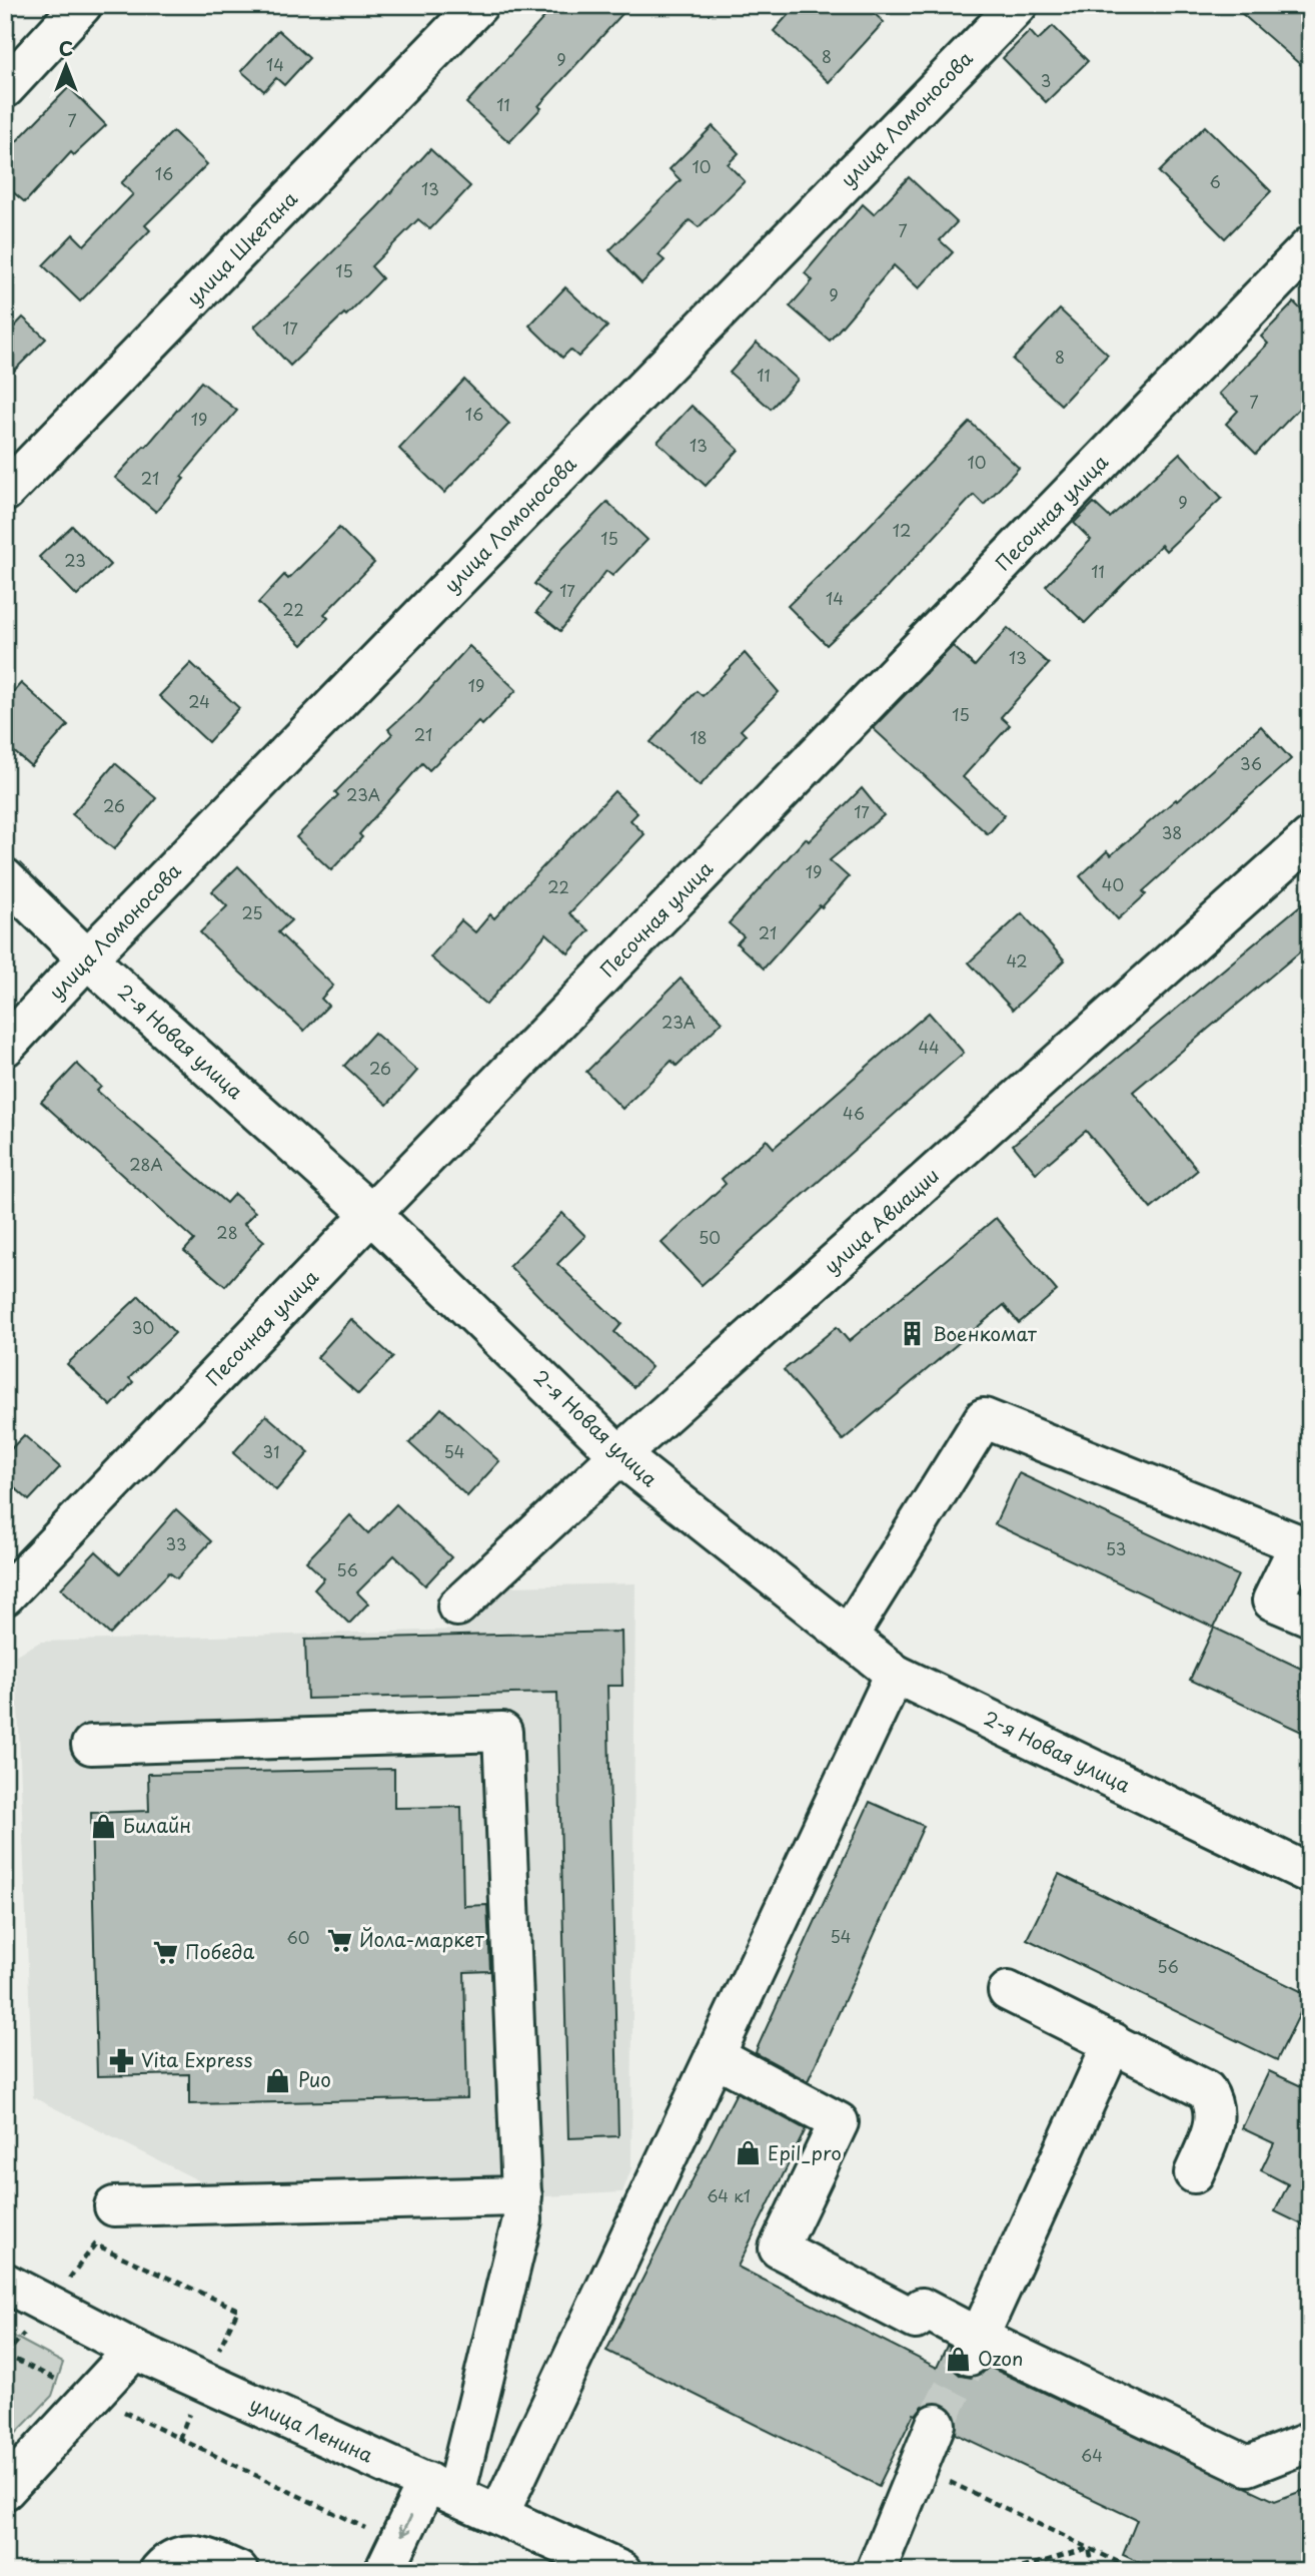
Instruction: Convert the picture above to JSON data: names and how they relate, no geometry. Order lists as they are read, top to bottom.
{
  "streets": {
    "street": [
      "улица Ломоносова",
      "улица Шкетана",
      "Песочная улица",
      "2-я Новая улица",
      "улица Авиации",
      "улица Ленина"
    ]
  },
  "crossings": [
    ["улица Ломоносова", "2-я Новая улица"],
    ["Песочная улица", "2-я Новая улица"],
    ["2-я Новая улица", "улица Авиации"]
  ],
  "places": {
    "building": ["Военкомат"],
    "shop": [
      "Билайн",
      "Рио",
      "Epil_pro",
      "Ozon"
    ],
    "supermarket": ["Йола-маркет", "Победа"],
    "pharmacy": ["Vita Express"]
  },
  "house_numbers": [
    "8",
    "9",
    "14",
    "3",
    "11",
    "7",
    "10",
    "16",
    "6",
    "13",
    "7",
    "15",
    "9",
    "17",
    "8",
    "11",
    "7",
    "16",
    "19",
    "13",
    "10",
    "21",
    "9",
    "12",
    "15",
    "23",
    "11",
    "17",
    "14",
    "22",
    "13",
    "19",
    "24",
    "15",
    "21",
    "18",
    "36",
    "23А",
    "26",
    "17",
    "38",
    "19",
    "40",
    "22",
    "25",
    "21",
    "42",
    "23А",
    "44",
    "26",
    "46",
    "28А",
    "28",
    "50",
    "30",
    "31",
    "54",
    "33",
    "53",
    "56",
    "54",
    "60",
    "56",
    "64 к1",
    "64"
  ],
  "north": "top"
}
